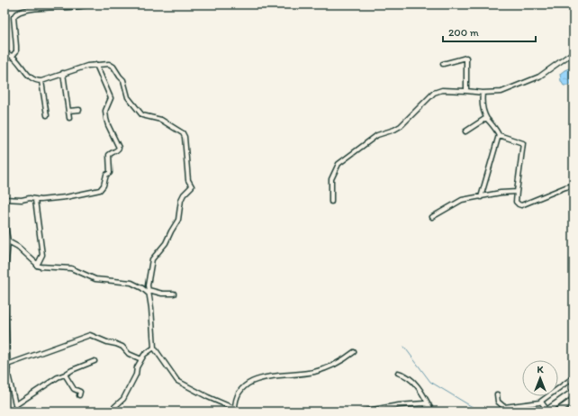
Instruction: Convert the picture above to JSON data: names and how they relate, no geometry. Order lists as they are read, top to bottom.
{
  "scale_bar": "200 m",
  "north": "top"
}
